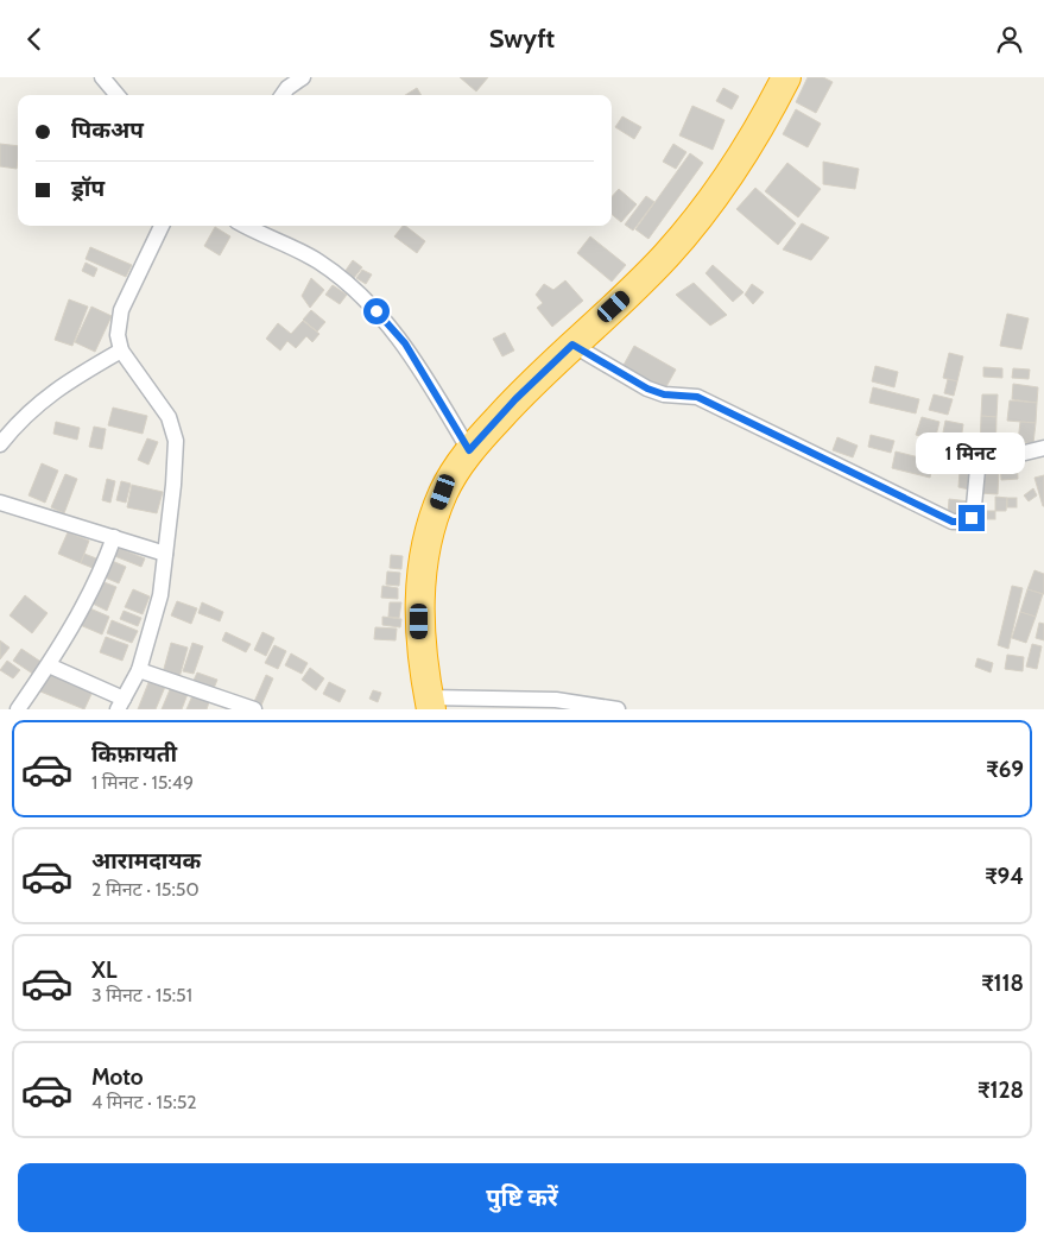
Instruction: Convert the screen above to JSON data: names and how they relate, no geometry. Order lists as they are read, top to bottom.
{
  "page": {
    "header": "Swyft",
    "banner": ["पिकअप", "ड्रॉप"],
    "bubble": "1 मिनट",
    "list": [
      {
        "name": "किफ़ायती",
        "note": "1 मिनट · 15:49",
        "value": "₹69"
      },
      {
        "name": "आरामदायक",
        "note": "2 मिनट · 15:50",
        "value": "₹94"
      },
      {
        "name": "XL",
        "note": "3 मिनट · 15:51",
        "value": "₹118"
      },
      {
        "name": "Moto",
        "note": "4 मिनट · 15:52",
        "value": "₹128"
      }
    ],
    "buttons": "पुष्टि करें"
  }
}
